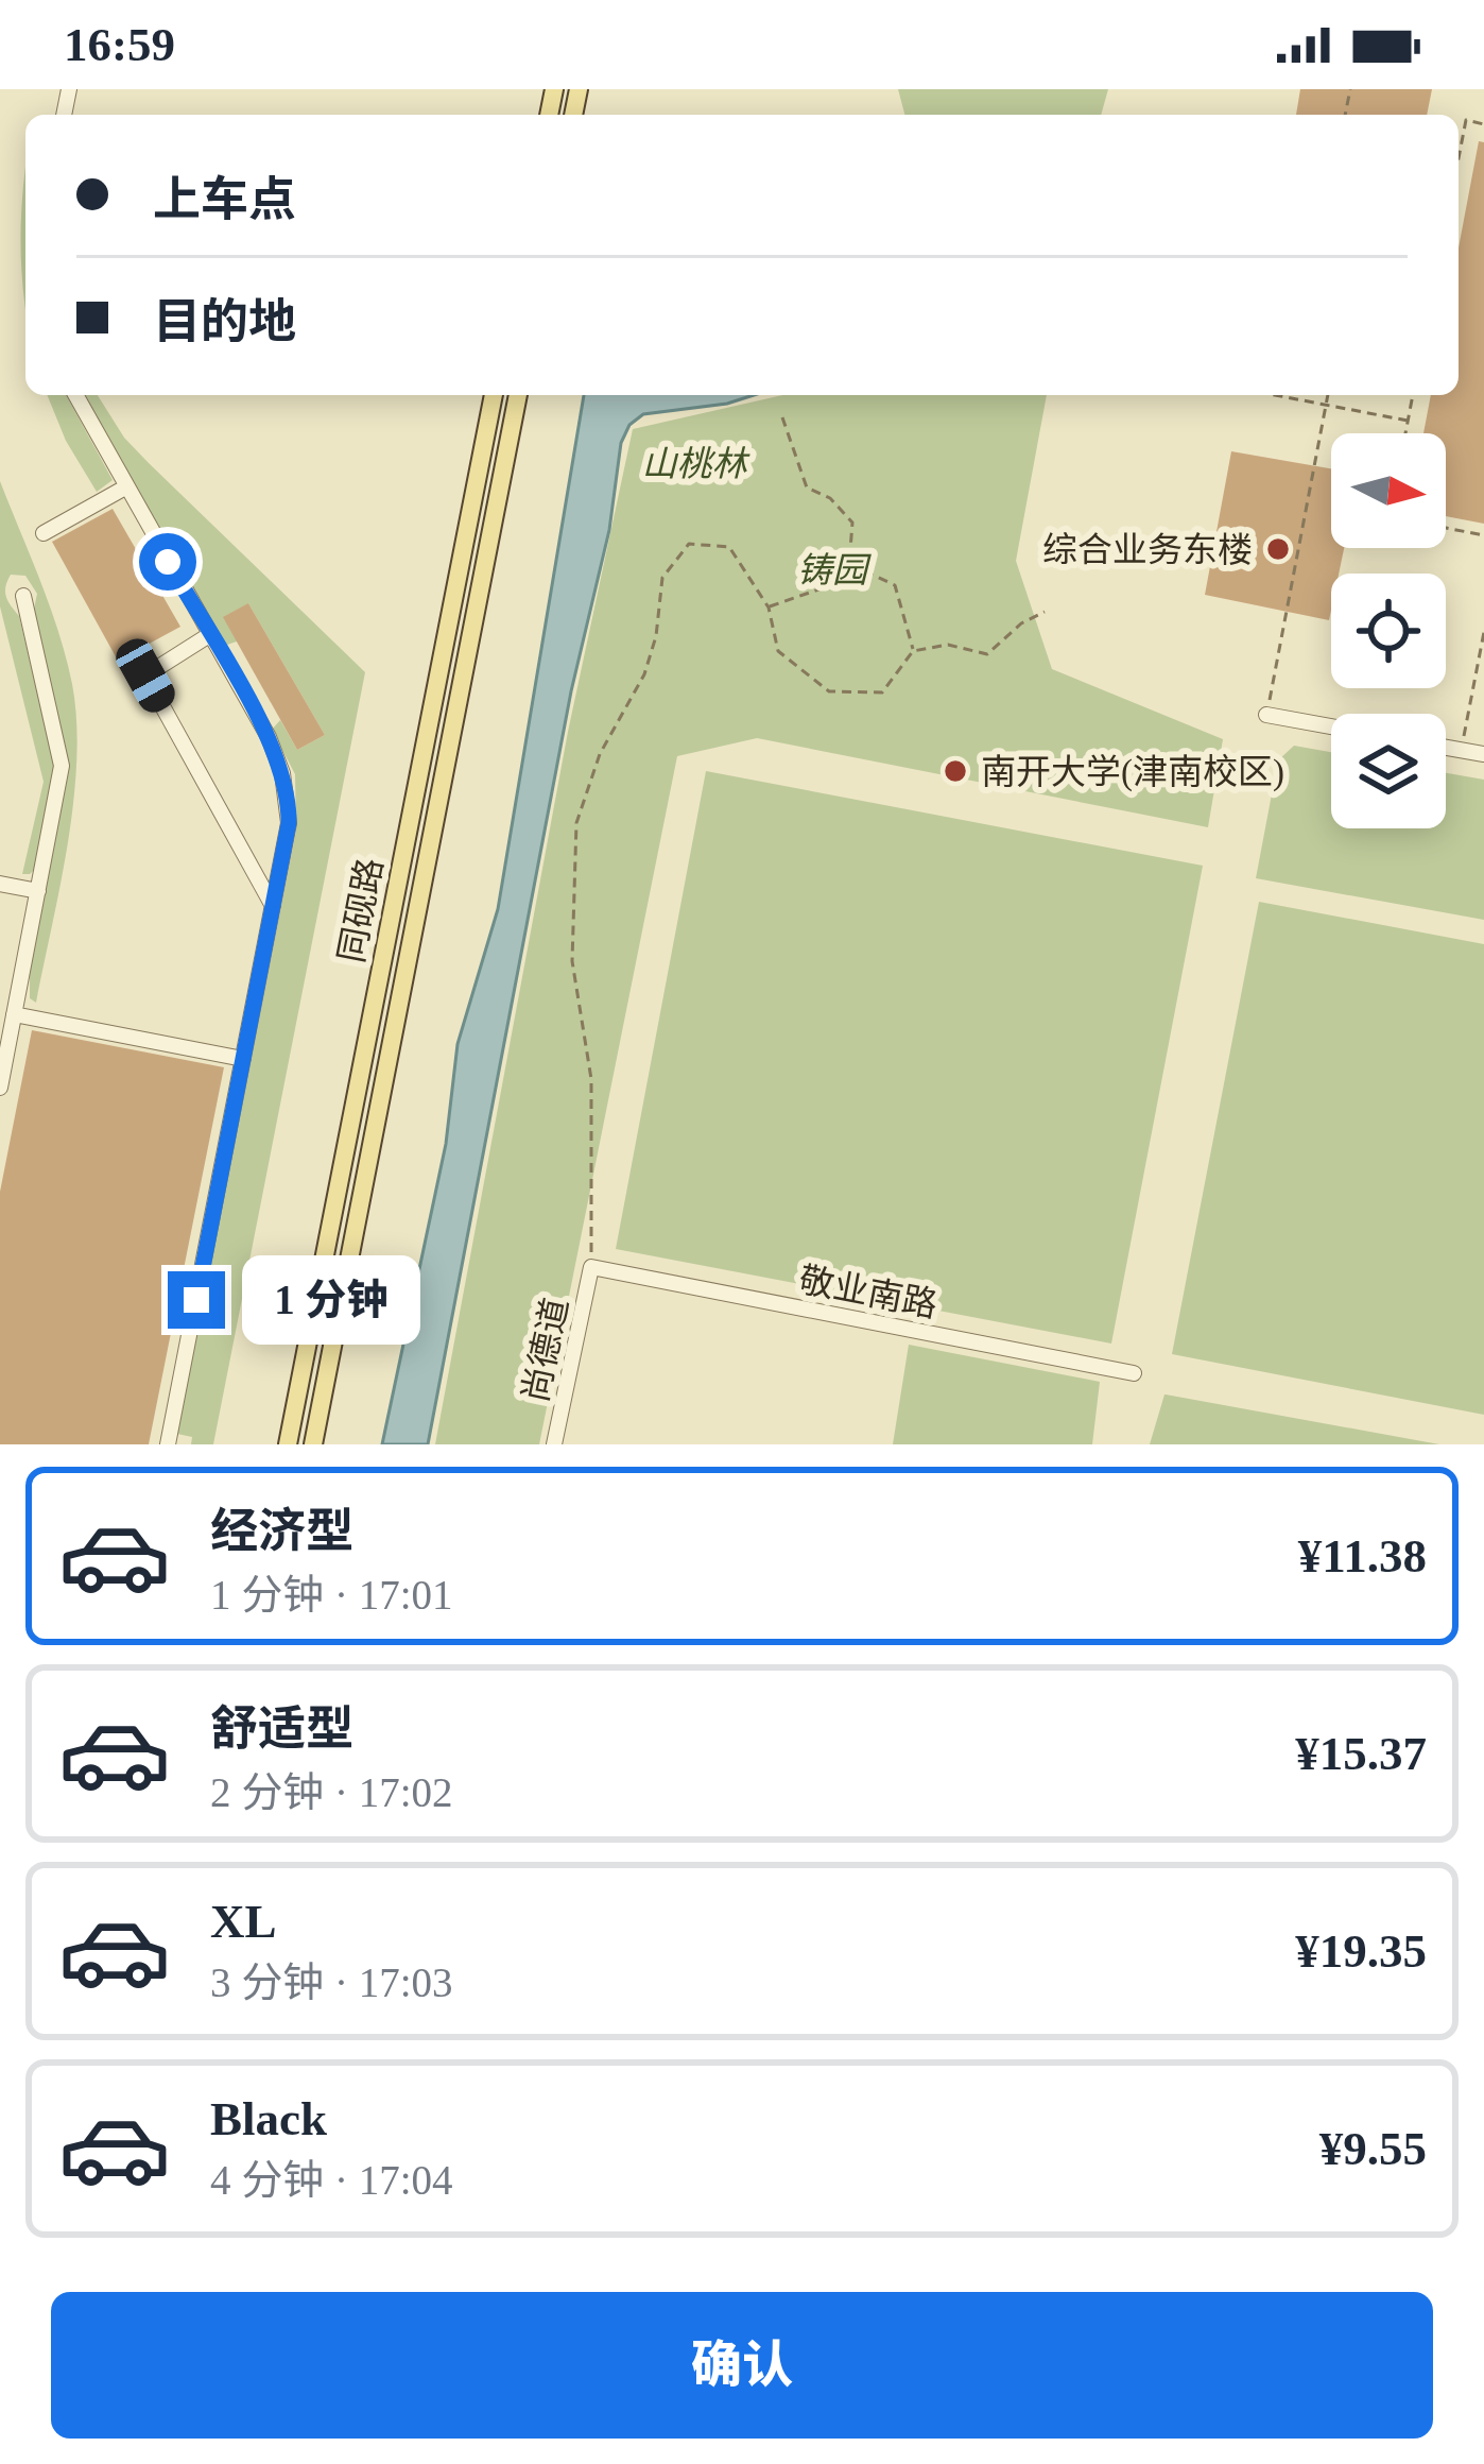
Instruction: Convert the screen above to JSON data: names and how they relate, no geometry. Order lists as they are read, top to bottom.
{
  "streets": {
    "main road": ["同砚路"],
    "street": ["敬业南路", "尚德道"]
  },
  "crossings": [
    ["敬业南路", "尚德道"]
  ],
  "parks": ["山桃林", "铸园"],
  "places": ["综合业务东楼", "南开大学(津南校区)"],
  "north": "right",
  "page": {
    "status": "16:59",
    "banner": ["上车点", "目的地"],
    "bubble": "1 分钟",
    "list": [
      {
        "name": "经济型",
        "note": "1 分钟 · 17:01",
        "value": "¥11.38"
      },
      {
        "name": "舒适型",
        "note": "2 分钟 · 17:02",
        "value": "¥15.37"
      },
      {
        "name": "XL",
        "note": "3 分钟 · 17:03",
        "value": "¥19.35"
      },
      {
        "name": "Black",
        "note": "4 分钟 · 17:04",
        "value": "¥9.55"
      }
    ],
    "buttons": "确认"
  }
}
